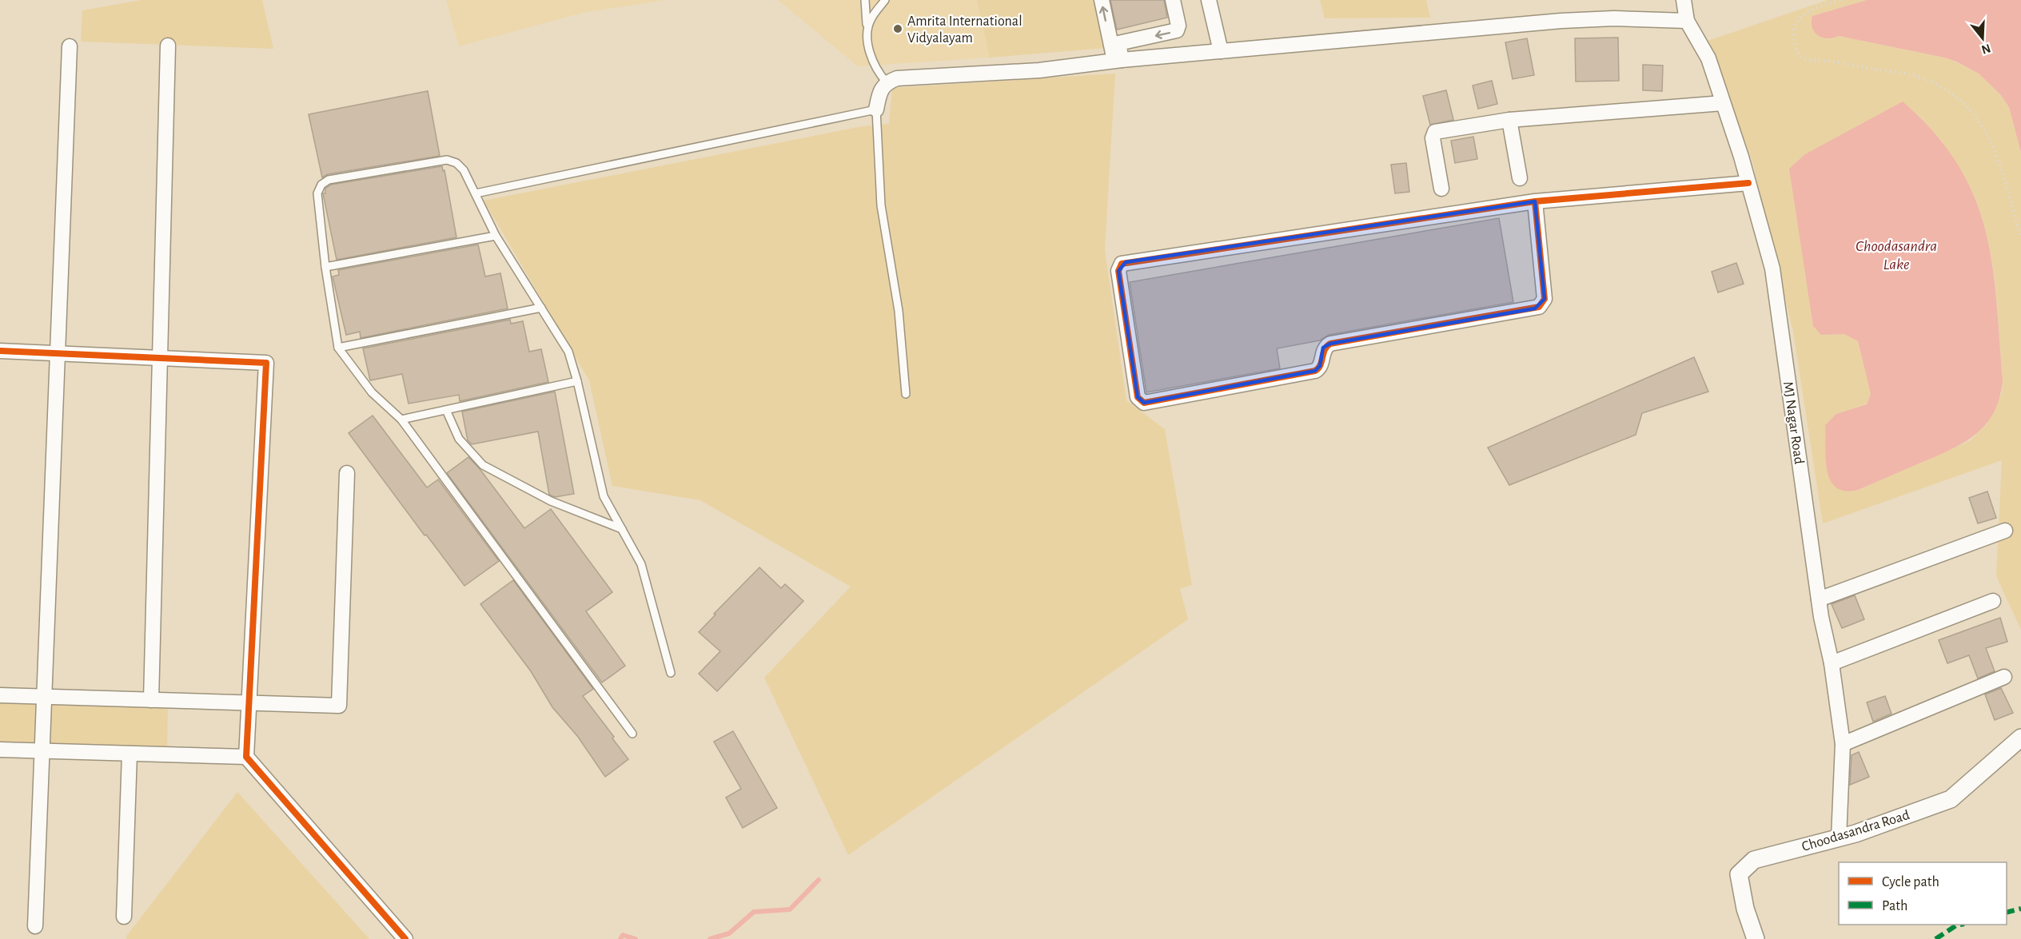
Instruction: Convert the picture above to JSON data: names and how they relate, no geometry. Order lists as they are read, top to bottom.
{
  "streets": {
    "street": ["MJ Nagar Road", "Choodasandra Road"]
  },
  "crossings": [
    ["MJ Nagar Road", "Choodasandra Road"]
  ],
  "water": ["Choodasandra Lake"],
  "places": ["Amrita International Vidyalayam"],
  "legend": ["Cycle path", "Path"],
  "north": "bottom"
}
